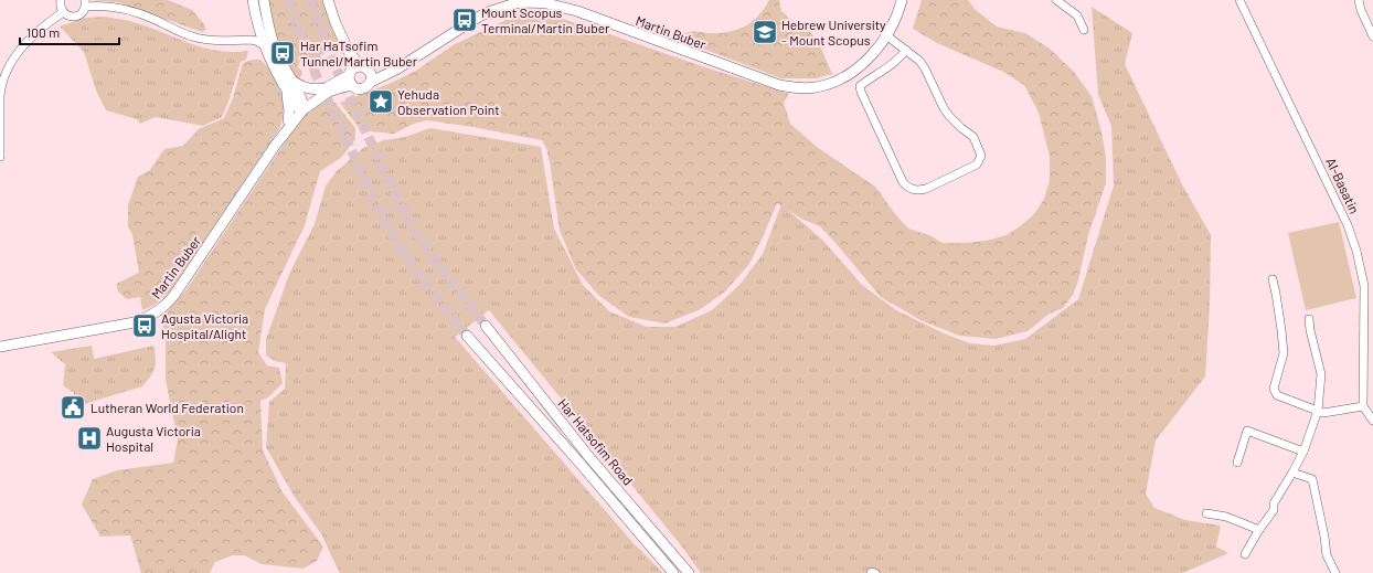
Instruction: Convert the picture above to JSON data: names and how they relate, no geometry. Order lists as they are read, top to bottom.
{
  "streets": {
    "street": ["Martin Buber", "Al-Basatin", "Har Hatsofim Road"]
  },
  "places": {
    "bus stop": ["Mount Scopus Terminal/Martin Buber", "Har HaTsofim Tunnel/Martin Buber", "Agusta Victoria Hospital/Alight"],
    "school or university": ["Hebrew University - Mount Scopus"],
    "place": ["Yehuda Observation Point"],
    "public building": ["Lutheran World Federation"],
    "hospital": ["Augusta Victoria Hospital"]
  },
  "scale_bar": "100 m"
}
